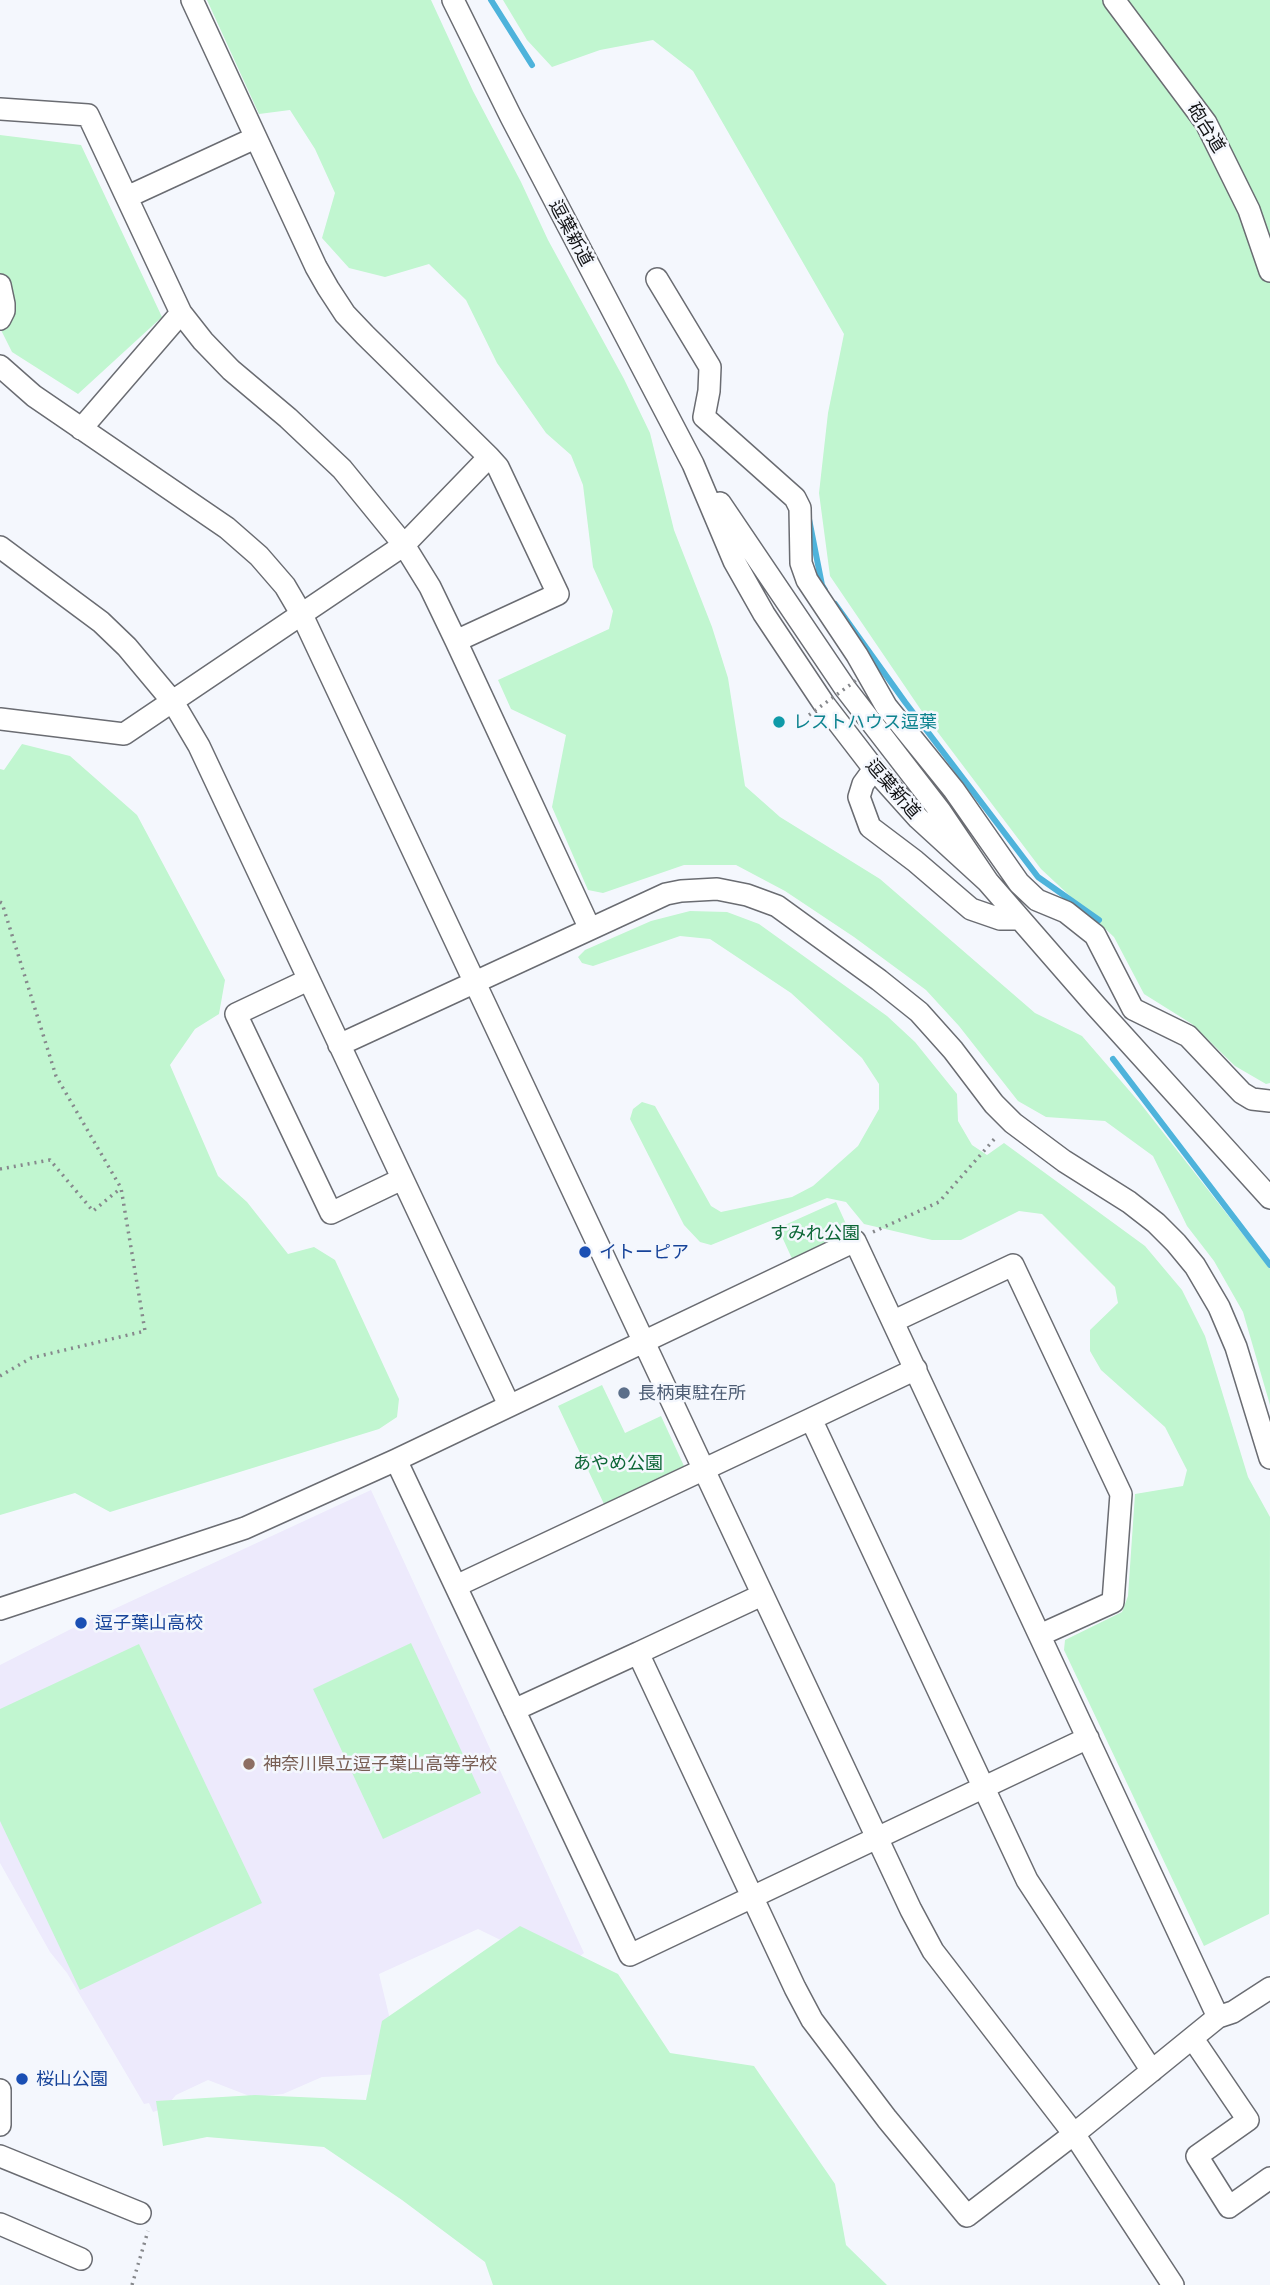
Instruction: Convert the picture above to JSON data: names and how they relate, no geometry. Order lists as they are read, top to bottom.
{
  "streets": {
    "street": ["砲台道", "逗葉新道"]
  },
  "parks": ["すみれ公園", "あやめ公園"],
  "places": [
    "レストハウス逗葉",
    "イトーピア",
    "長柄東駐在所",
    "逗子葉山高校",
    "神奈川県立逗子葉山高等学校",
    "桜山公園"
  ]
}
